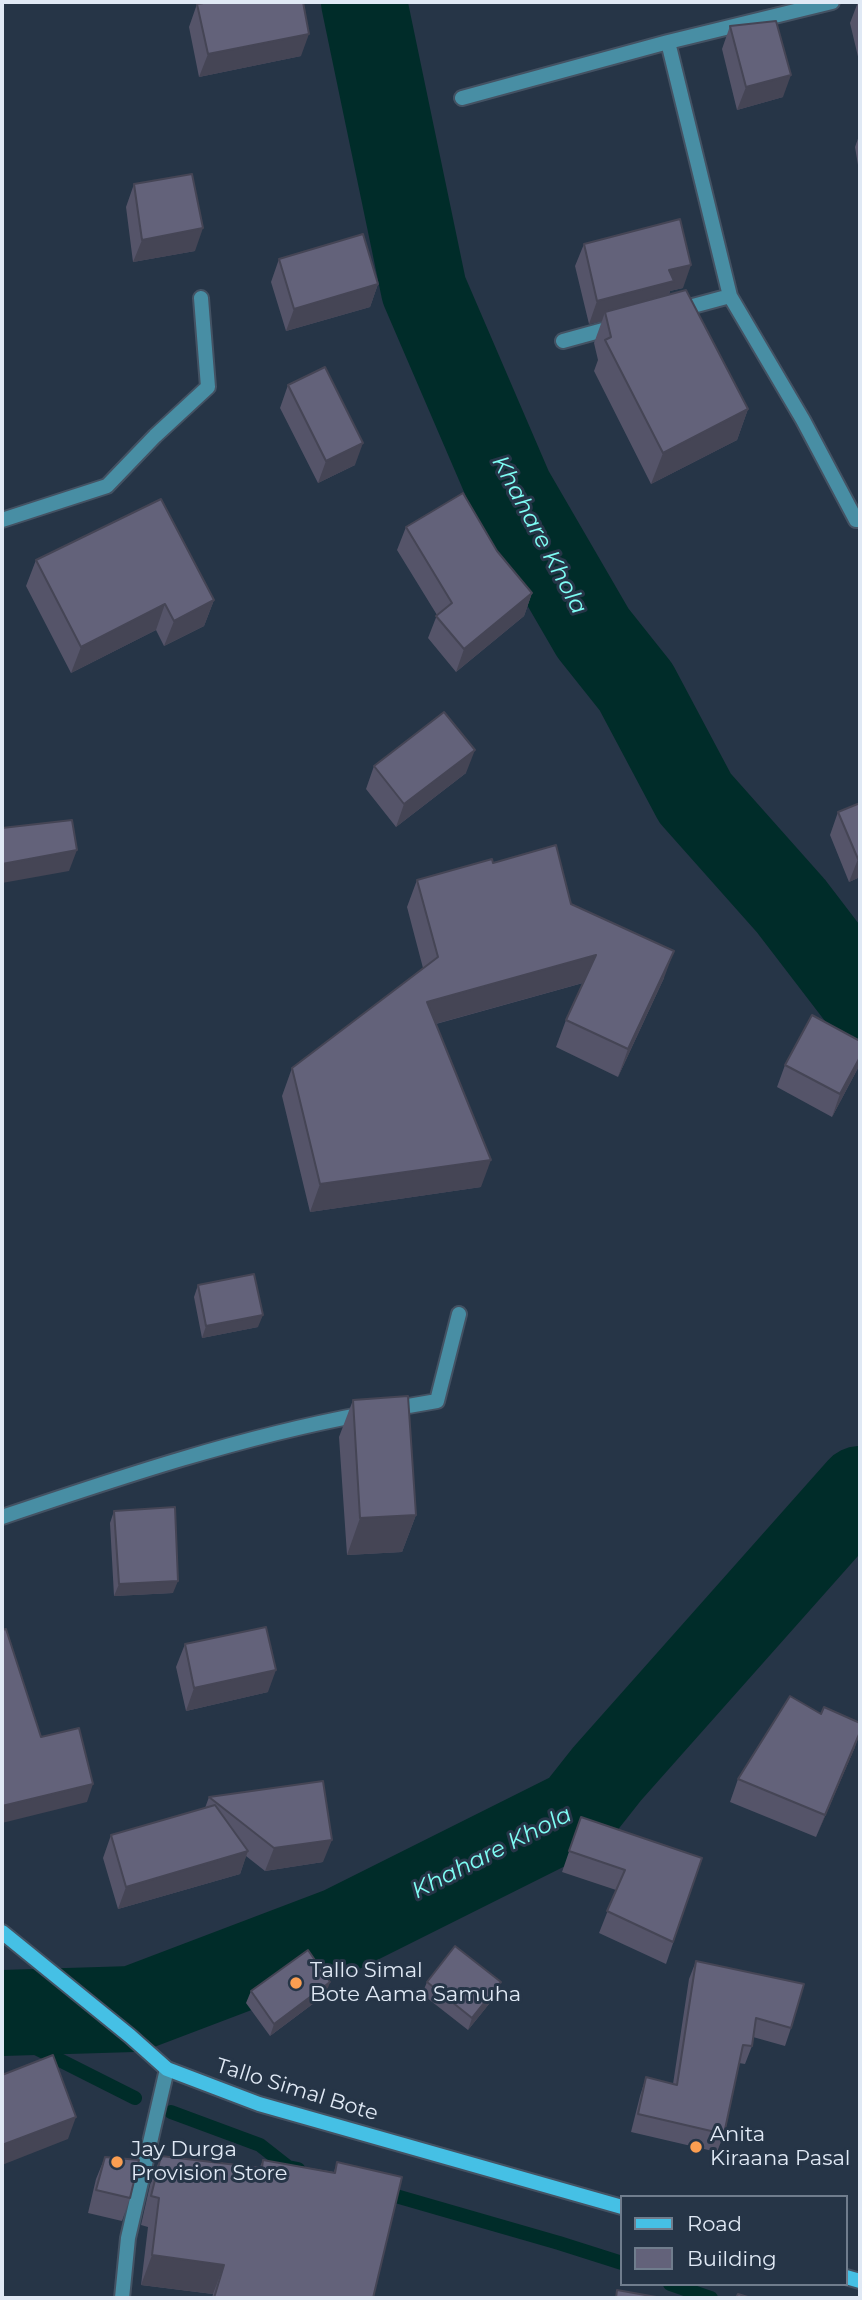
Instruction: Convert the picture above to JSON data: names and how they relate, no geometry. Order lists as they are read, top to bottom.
{
  "streets": {
    "main road": ["Tallo Simal Bote"]
  },
  "water": ["Khahare Khola"],
  "places": ["Tallo Simal Bote Aama Samuha", "Anita Kiraana Pasal", "Jay Durga Provision Store"],
  "legend": ["Road", "Building"]
}
